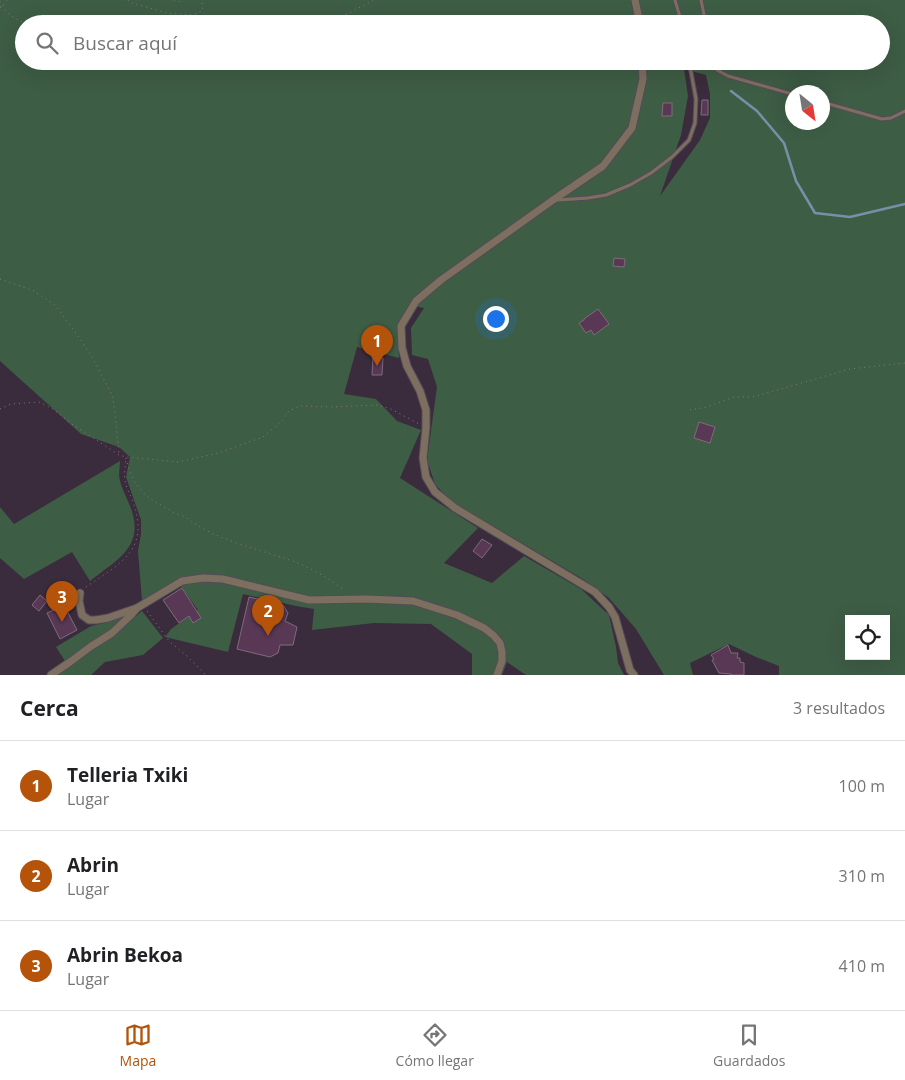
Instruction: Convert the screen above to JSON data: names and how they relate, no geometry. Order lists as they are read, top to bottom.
{
  "north": "bottom right",
  "page": {
    "search": "Buscar aquí",
    "pins": ["1", "3", "2"],
    "heading": ["Cerca", "3 resultados"],
    "list": [
      {
        "mark": "1",
        "name": "Telleria Txiki",
        "note": "Lugar",
        "value": "100 m"
      },
      {
        "mark": "2",
        "name": "Abrin",
        "note": "Lugar",
        "value": "310 m"
      },
      {
        "mark": "3",
        "name": "Abrin Bekoa",
        "note": "Lugar",
        "value": "410 m"
      }
    ],
    "nav": ["Mapa", "Cómo llegar", "Guardados"]
  }
}
